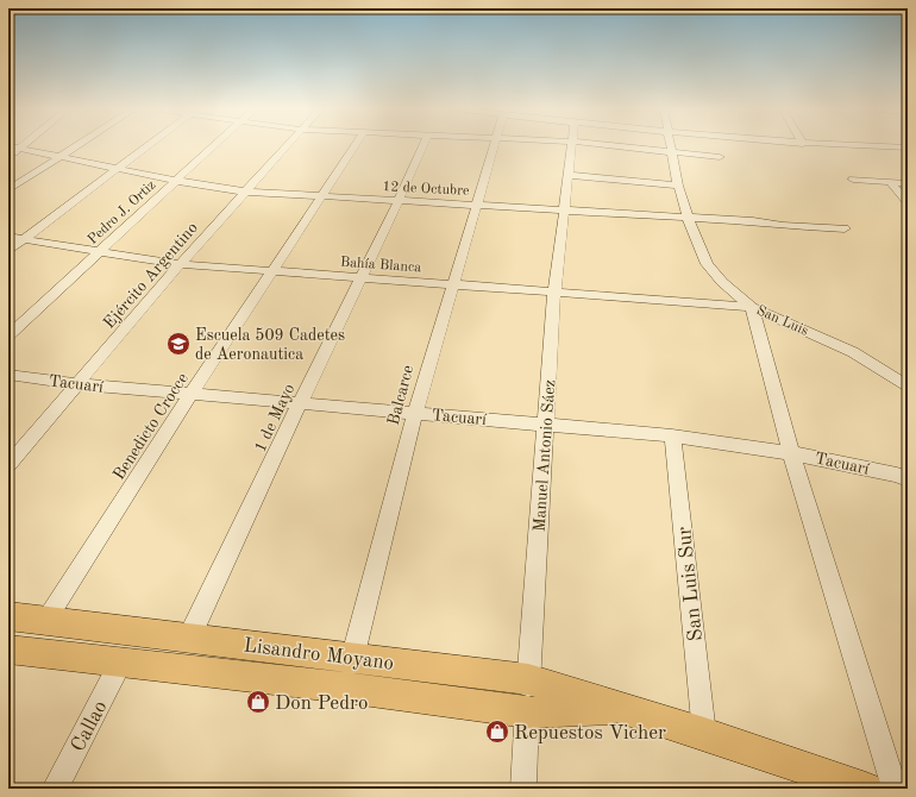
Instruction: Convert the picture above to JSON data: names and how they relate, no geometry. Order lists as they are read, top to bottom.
{
  "streets": {
    "main road": ["Lisandro Moyano"],
    "street": [
      "12 de Octubre",
      "Pedro J. Ortiz",
      "Bahía Blanca",
      "Ejército Argentino",
      "San Luis",
      "Tacuarí",
      "Balcarce",
      "1 de Mayo",
      "Benedicto Crocce",
      "Manuel Antonio Sáez",
      "San Luis Sur",
      "Callao"
    ]
  },
  "crossings": [
    ["12 de Octubre", "Pedro J. Ortiz"],
    ["12 de Octubre", "Ejército Argentino"],
    ["12 de Octubre", "San Luis"],
    ["12 de Octubre", "Balcarce"],
    ["12 de Octubre", "1 de Mayo"],
    ["12 de Octubre", "Benedicto Crocce"],
    ["12 de Octubre", "Manuel Antonio Sáez"],
    ["Pedro J. Ortiz", "Bahía Blanca"],
    ["Bahía Blanca", "Ejército Argentino"],
    ["Bahía Blanca", "San Luis"],
    ["Bahía Blanca", "Balcarce"],
    ["Bahía Blanca", "1 de Mayo"],
    ["Bahía Blanca", "Benedicto Crocce"],
    ["Bahía Blanca", "Manuel Antonio Sáez"],
    ["Ejército Argentino", "Tacuarí"],
    ["Tacuarí", "Balcarce"],
    ["Tacuarí", "1 de Mayo"],
    ["Tacuarí", "Benedicto Crocce"],
    ["Tacuarí", "Manuel Antonio Sáez"],
    ["Tacuarí", "San Luis Sur"],
    ["Balcarce", "Lisandro Moyano"],
    ["1 de Mayo", "Lisandro Moyano"],
    ["Benedicto Crocce", "Lisandro Moyano"],
    ["Manuel Antonio Sáez", "Lisandro Moyano"],
    ["San Luis Sur", "Lisandro Moyano"],
    ["Lisandro Moyano", "Callao"]
  ],
  "places": {
    "school or university": ["Escuela 509 Cadetes de Aeronautica"],
    "shop": ["Don Pedro", "Repuestos Vicher"]
  }
}
